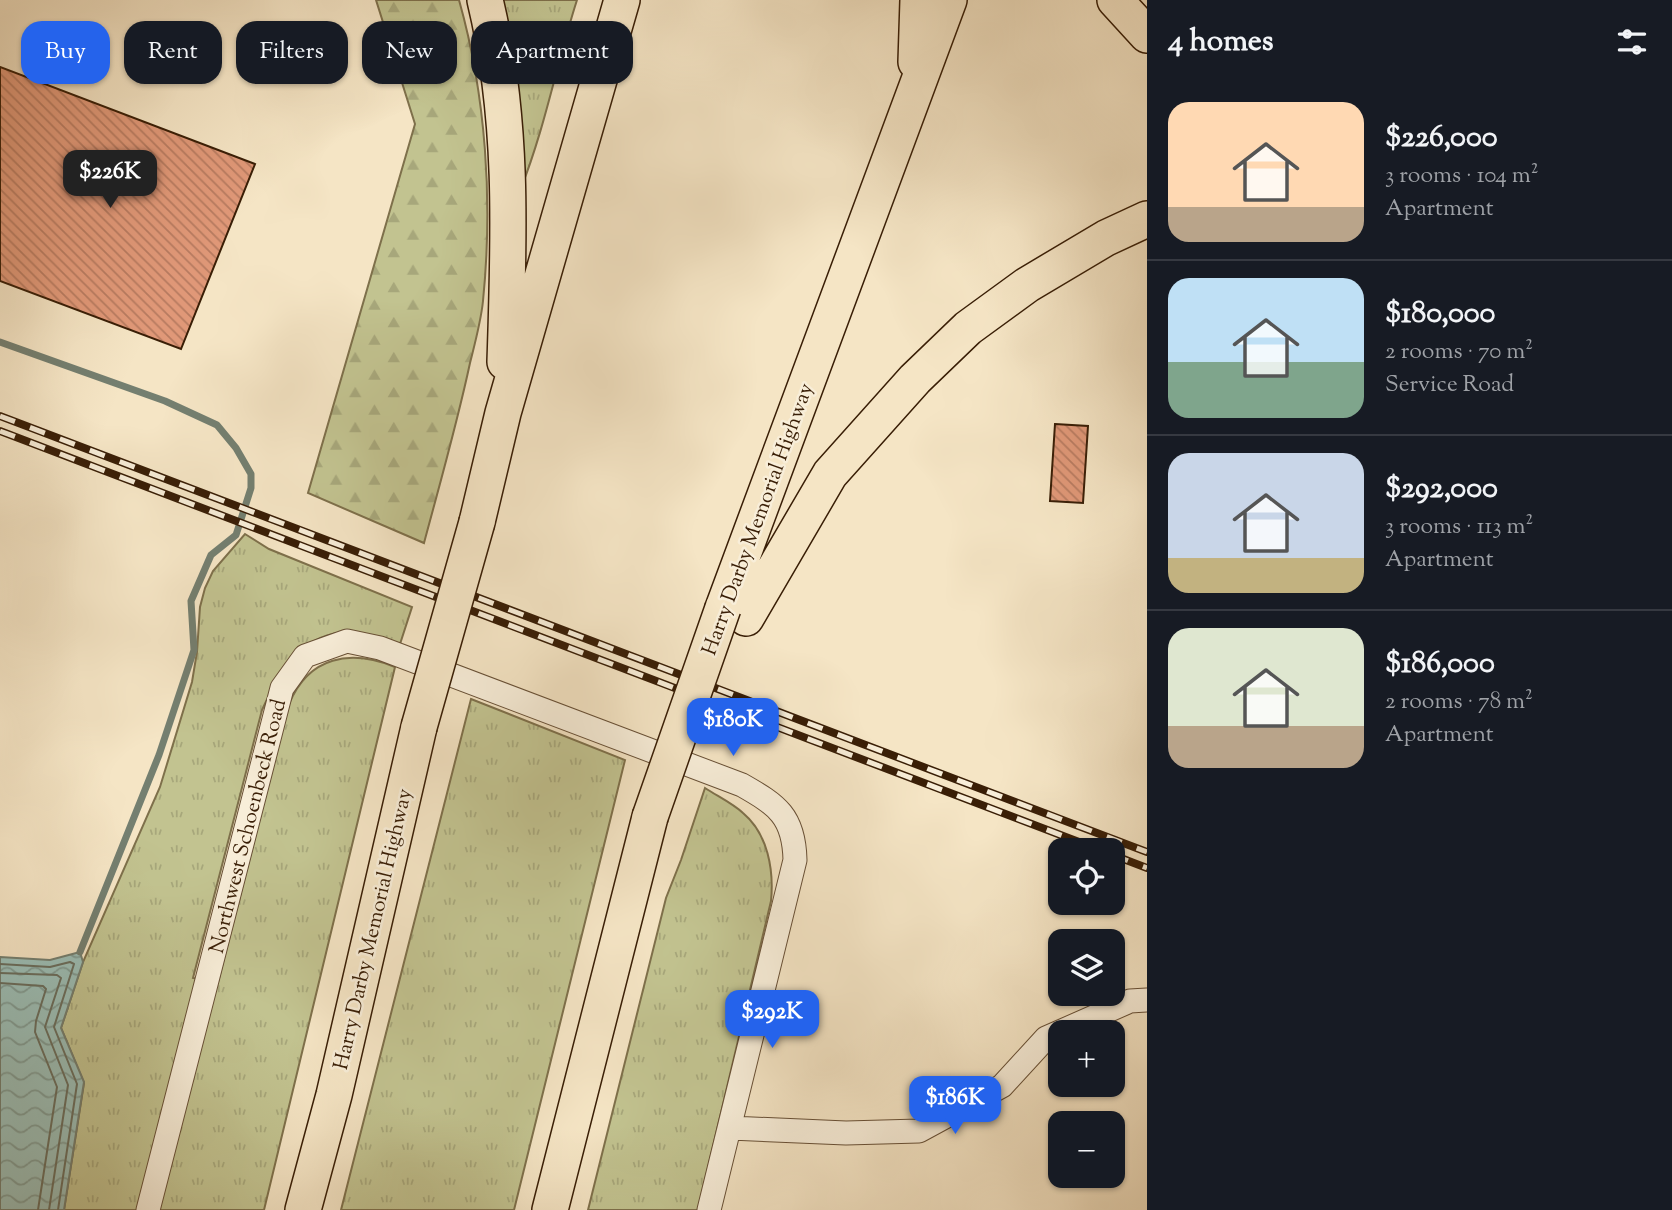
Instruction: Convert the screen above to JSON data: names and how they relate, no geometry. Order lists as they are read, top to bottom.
{
  "streets": {
    "highway": ["Harry Darby Memorial Highway"],
    "street": ["Northwest Schoenbeck Road"]
  },
  "page": {
    "heading": "4 homes",
    "chip": [
      "Buy",
      "Rent",
      "Filters",
      "New",
      "Apartment"
    ],
    "list": [
      {
        "name": "$226,000",
        "note": "3 rooms · 104 m² · Apartment"
      },
      {
        "name": "$180,000",
        "note": "2 rooms · 70 m² · Service Road"
      },
      {
        "name": "$292,000",
        "note": "3 rooms · 113 m² · Apartment"
      },
      {
        "name": "$186,000",
        "note": "2 rooms · 78 m² · Apartment"
      }
    ],
    "price": [
      "$226K",
      "$180K",
      "$292K",
      "$186K"
    ],
    "map_buttons": ["+", "−"]
  }
}
